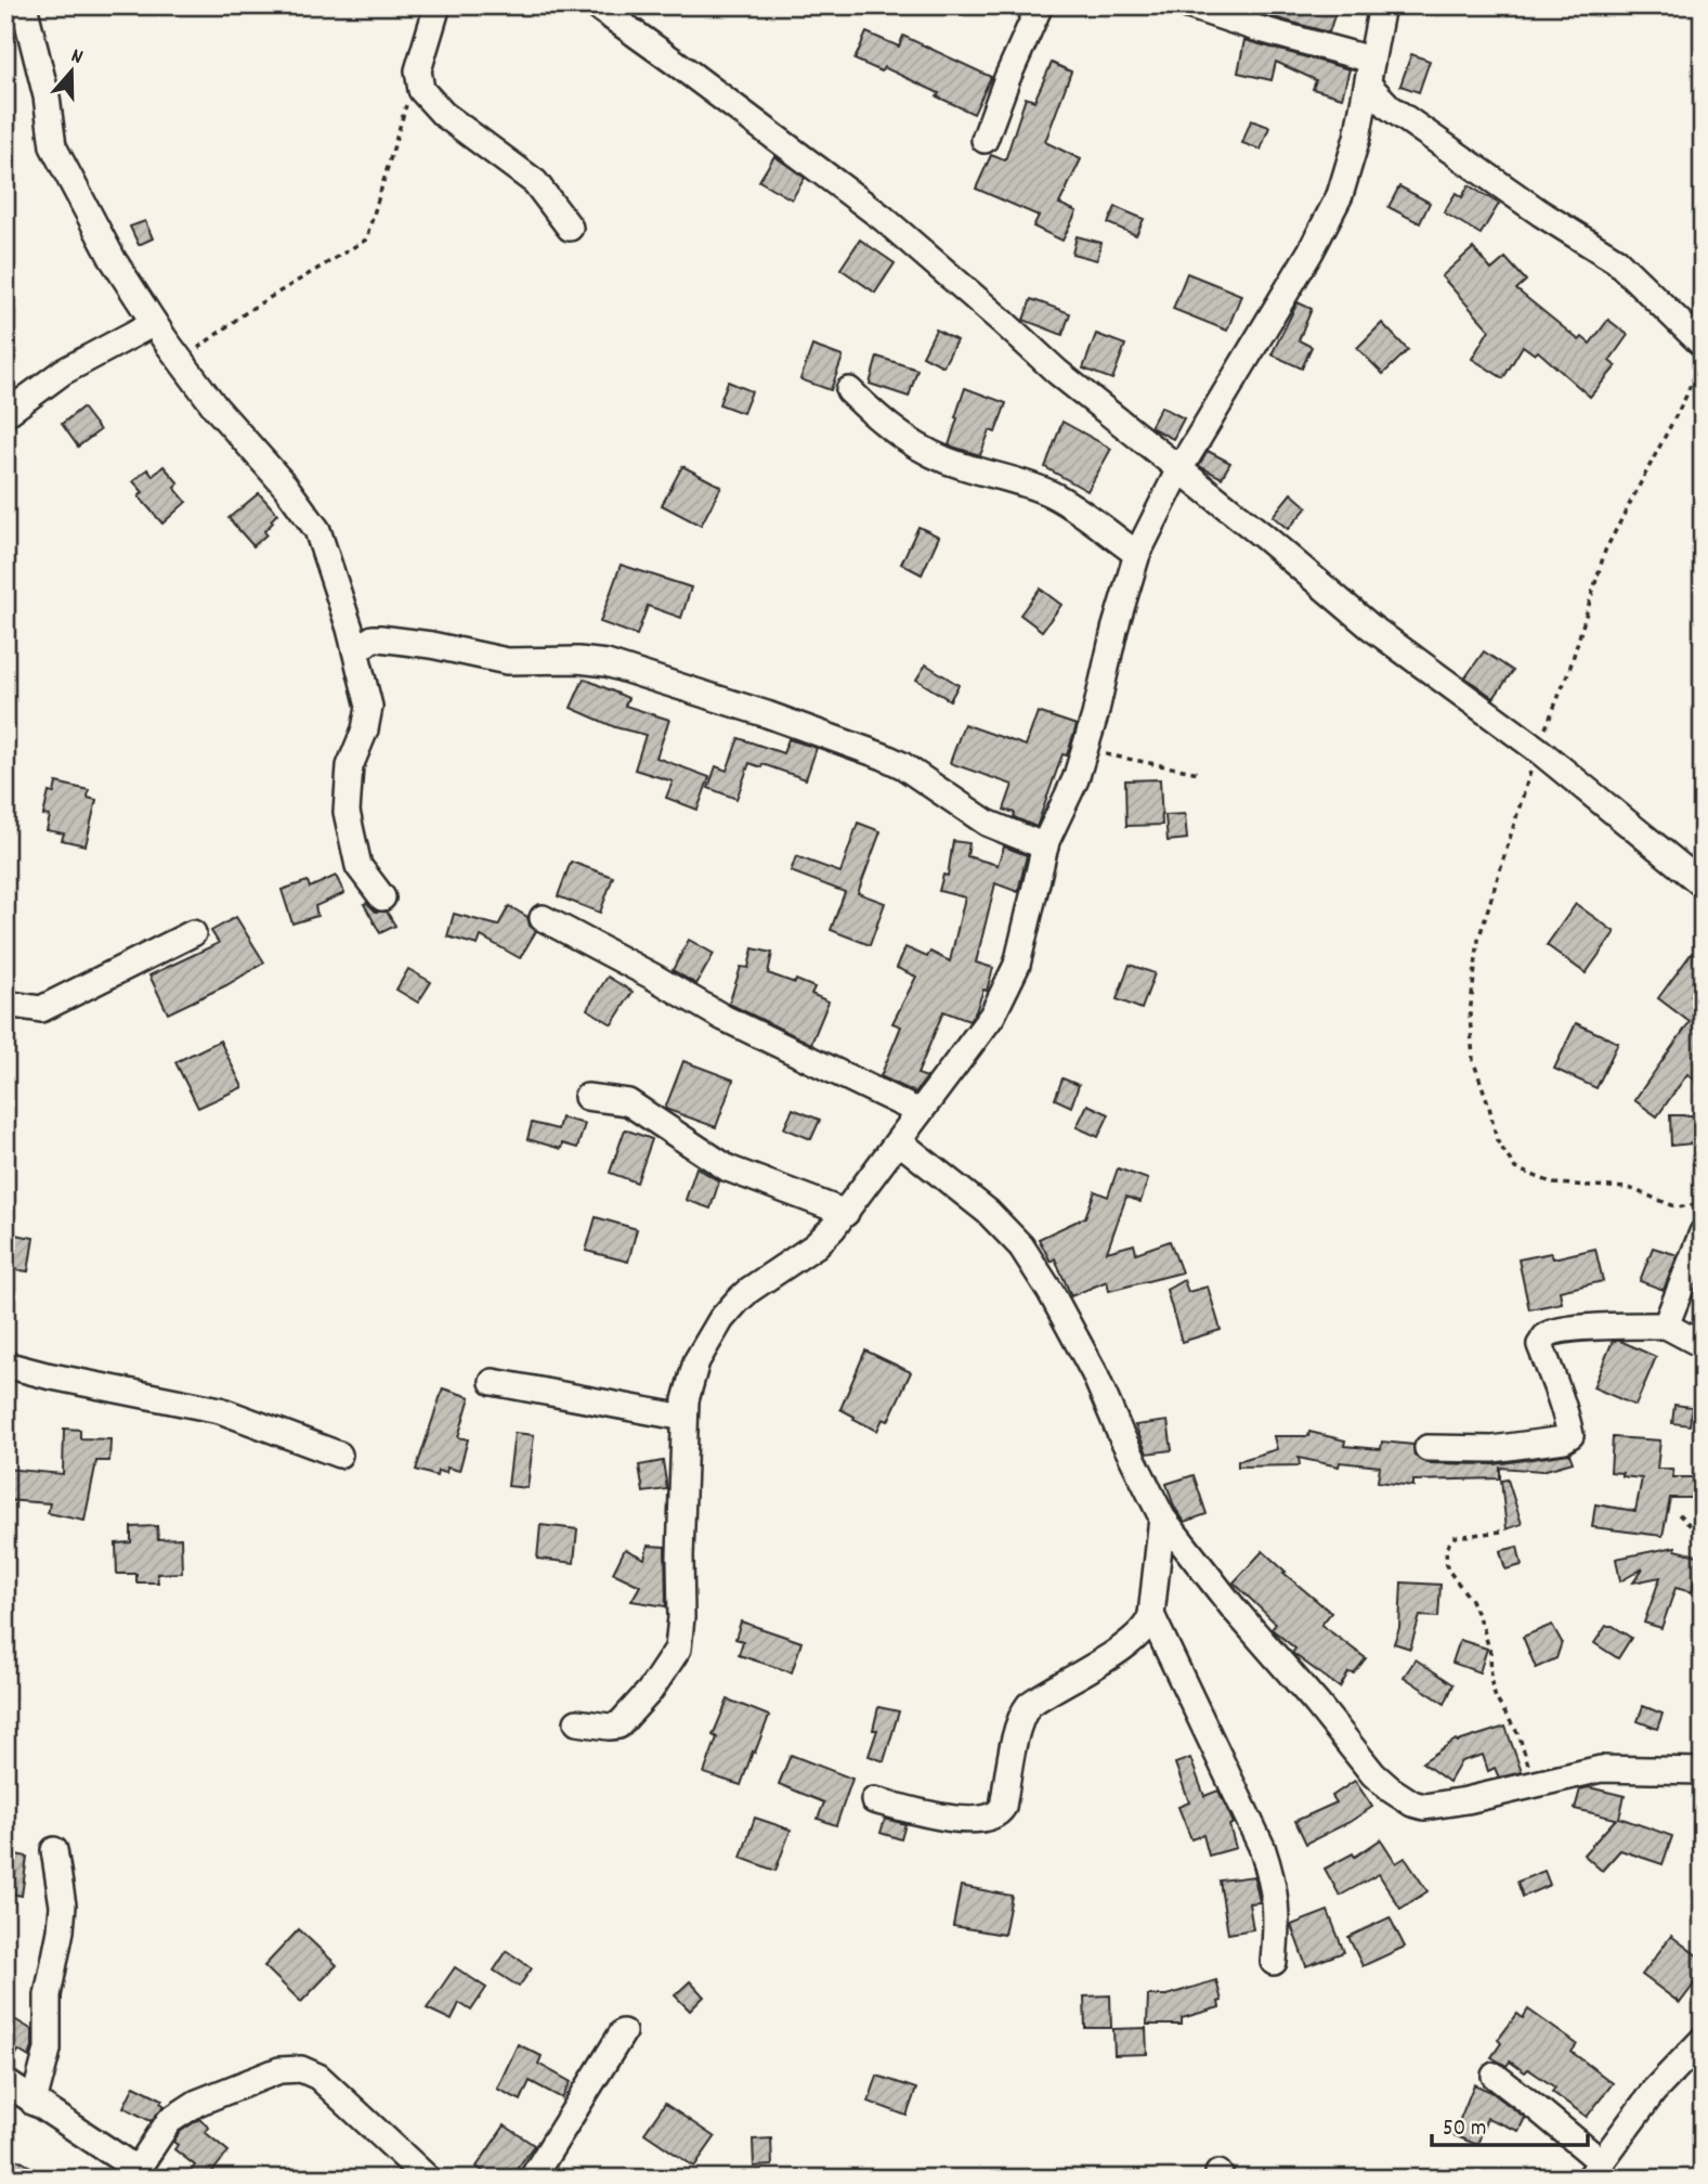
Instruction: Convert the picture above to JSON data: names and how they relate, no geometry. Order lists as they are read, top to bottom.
{
  "scale_bar": "50 m",
  "north": "top"
}
